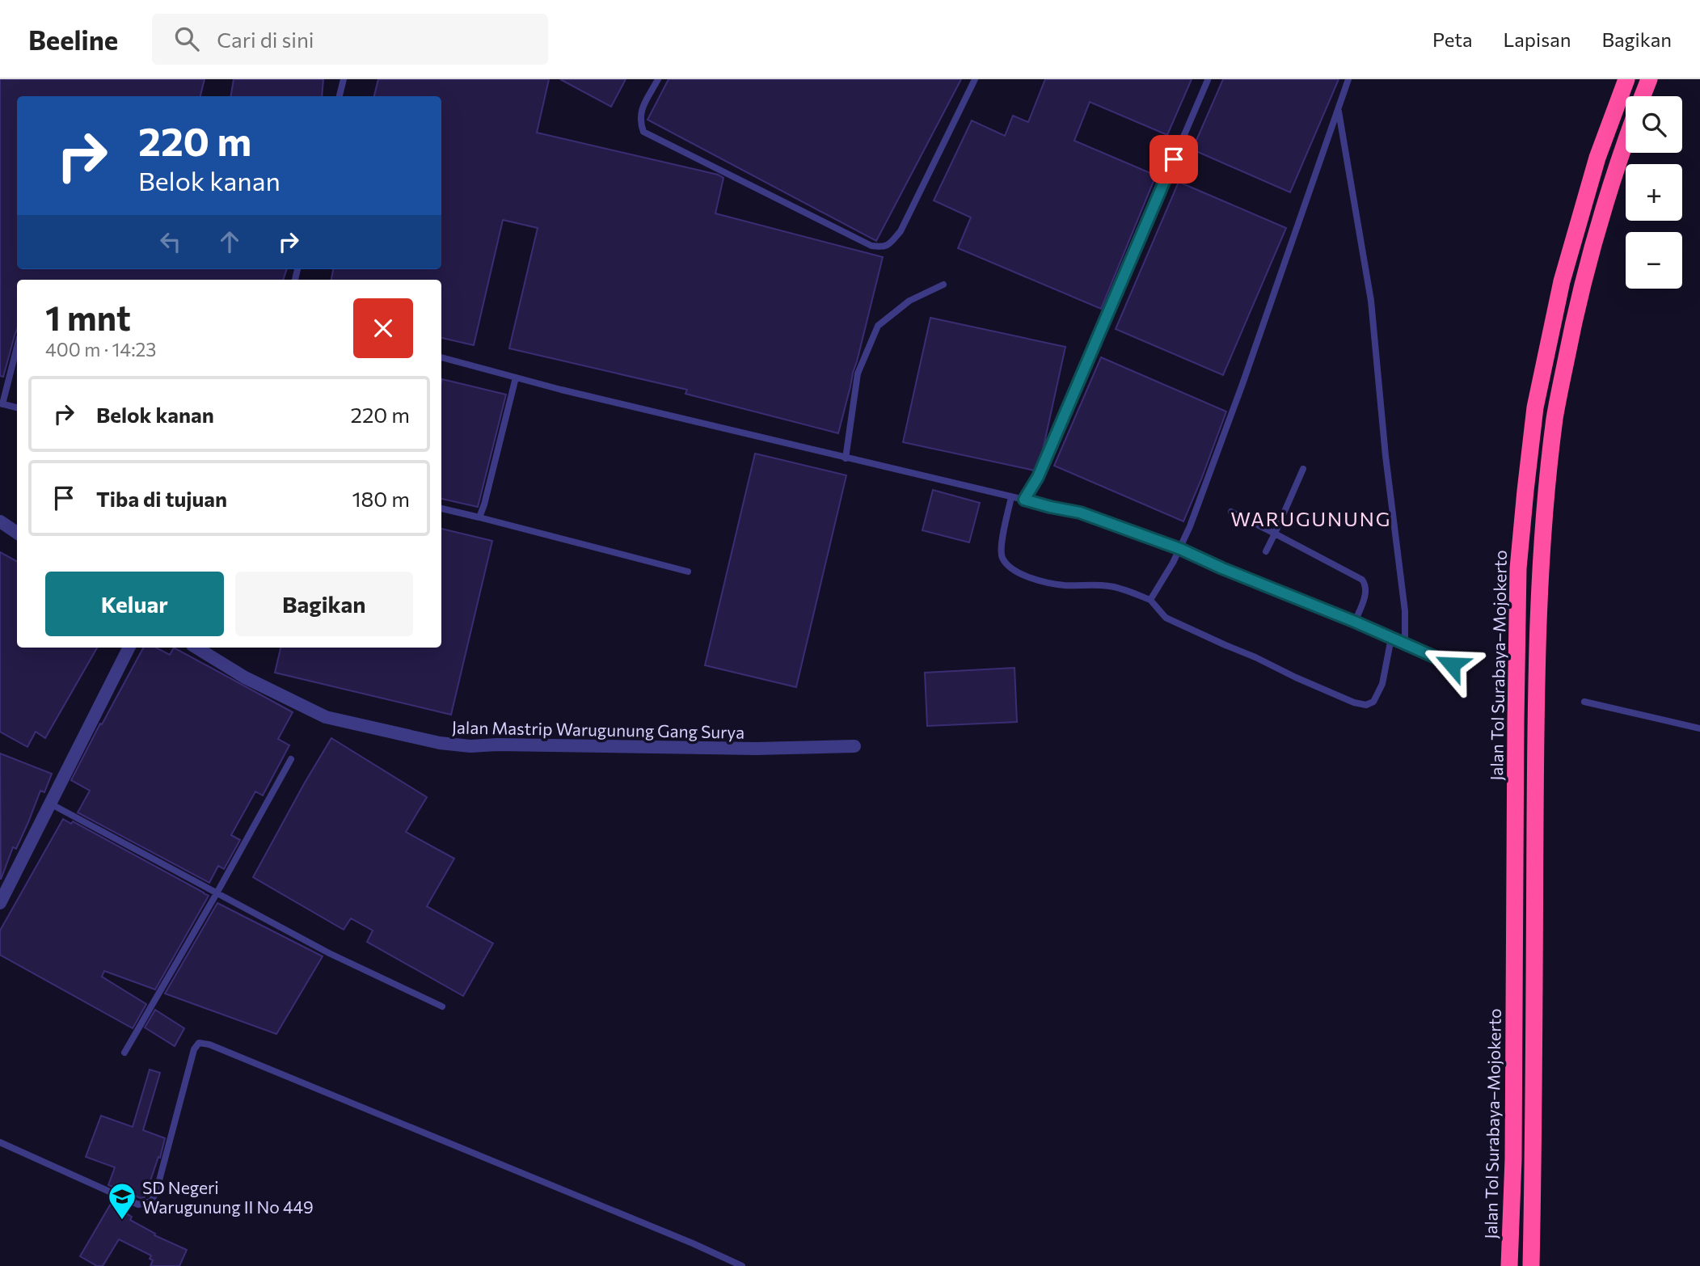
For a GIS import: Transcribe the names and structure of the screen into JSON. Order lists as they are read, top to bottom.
{
  "streets": {
    "highway": ["Jalan Tol Surabaya–Mojokerto"],
    "street": ["Jalan Mastrip Warugunung Gang Surya"]
  },
  "districts": ["WARUGUNUNG"],
  "places": {
    "school or university": ["SD Negeri Warugunung II No 449"]
  },
  "page": {
    "header": "Beeline",
    "search": "Cari di sini",
    "nav": ["Peta", "Lapisan", "Bagikan"],
    "map_buttons": ["+", "−"],
    "turn": ["220 m", "Belok kanan"],
    "heading": ["1 mnt", "400 m · 14:23"],
    "list": [
      {
        "name": "Belok kanan",
        "value": "220 m"
      },
      {
        "name": "Tiba di tujuan",
        "value": "180 m"
      }
    ],
    "buttons": ["Keluar", "Bagikan"]
  }
}
